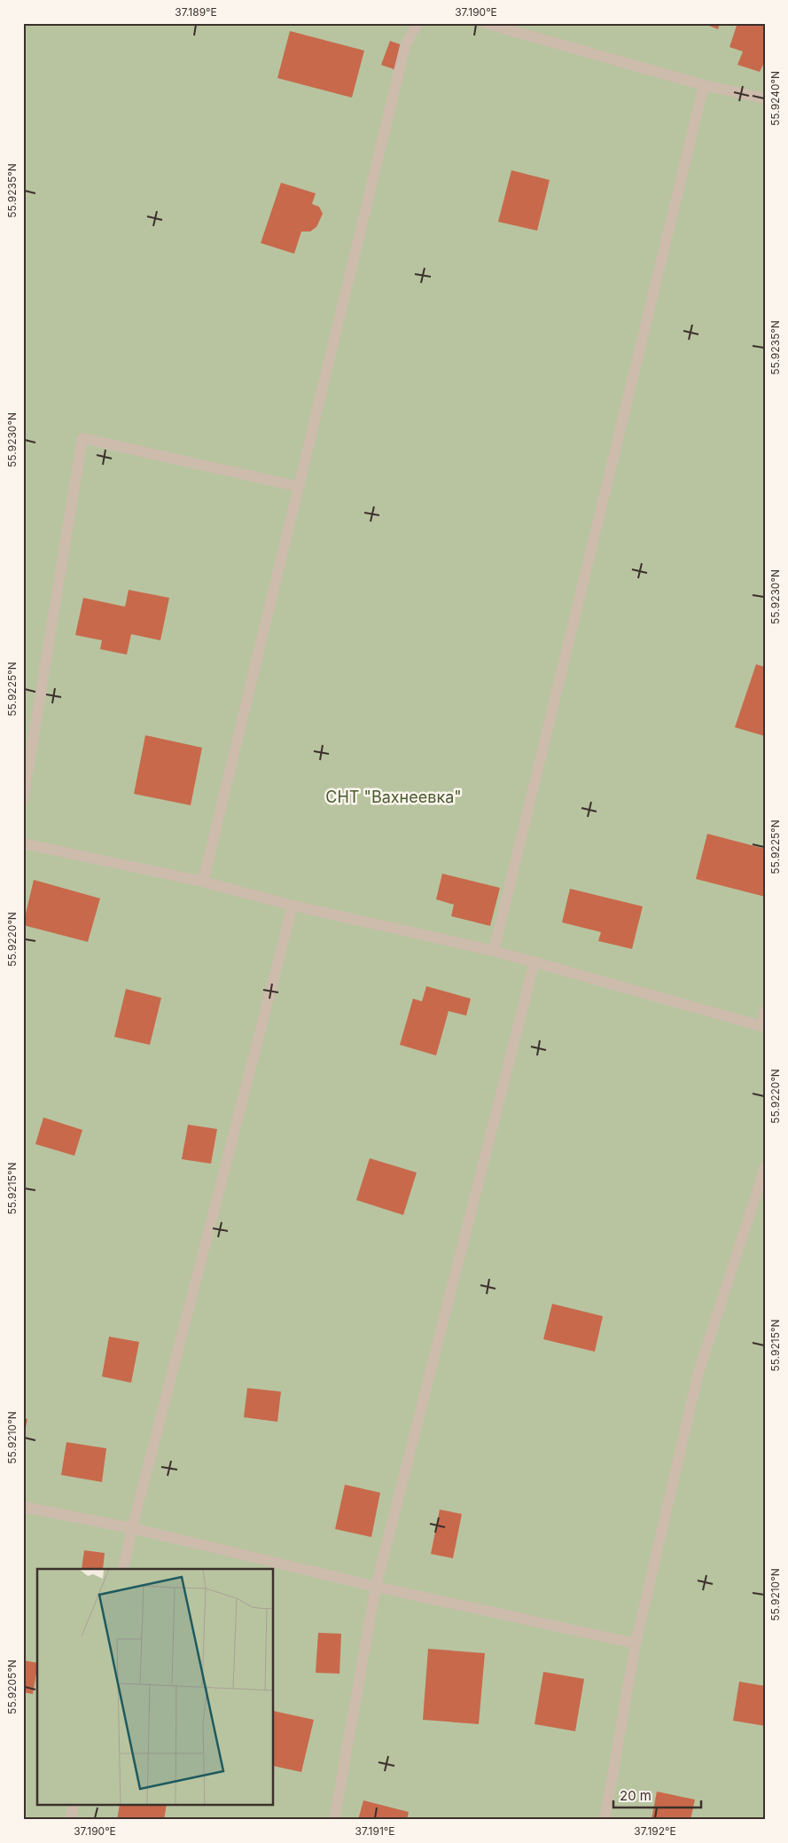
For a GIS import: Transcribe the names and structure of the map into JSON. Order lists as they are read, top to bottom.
{
  "parks": ["СНТ \"Вахнеевка\""],
  "scale_bar": "20 m",
  "coordinates": [
    "37.189°E",
    "37.190°E",
    "55.9240°N",
    "55.9235°N",
    "55.9230°N",
    "55.9225°N",
    "55.9220°N",
    "55.9215°N",
    "55.9210°N",
    "55.9205°N",
    "37.191°E",
    "37.192°E"
  ]
}
